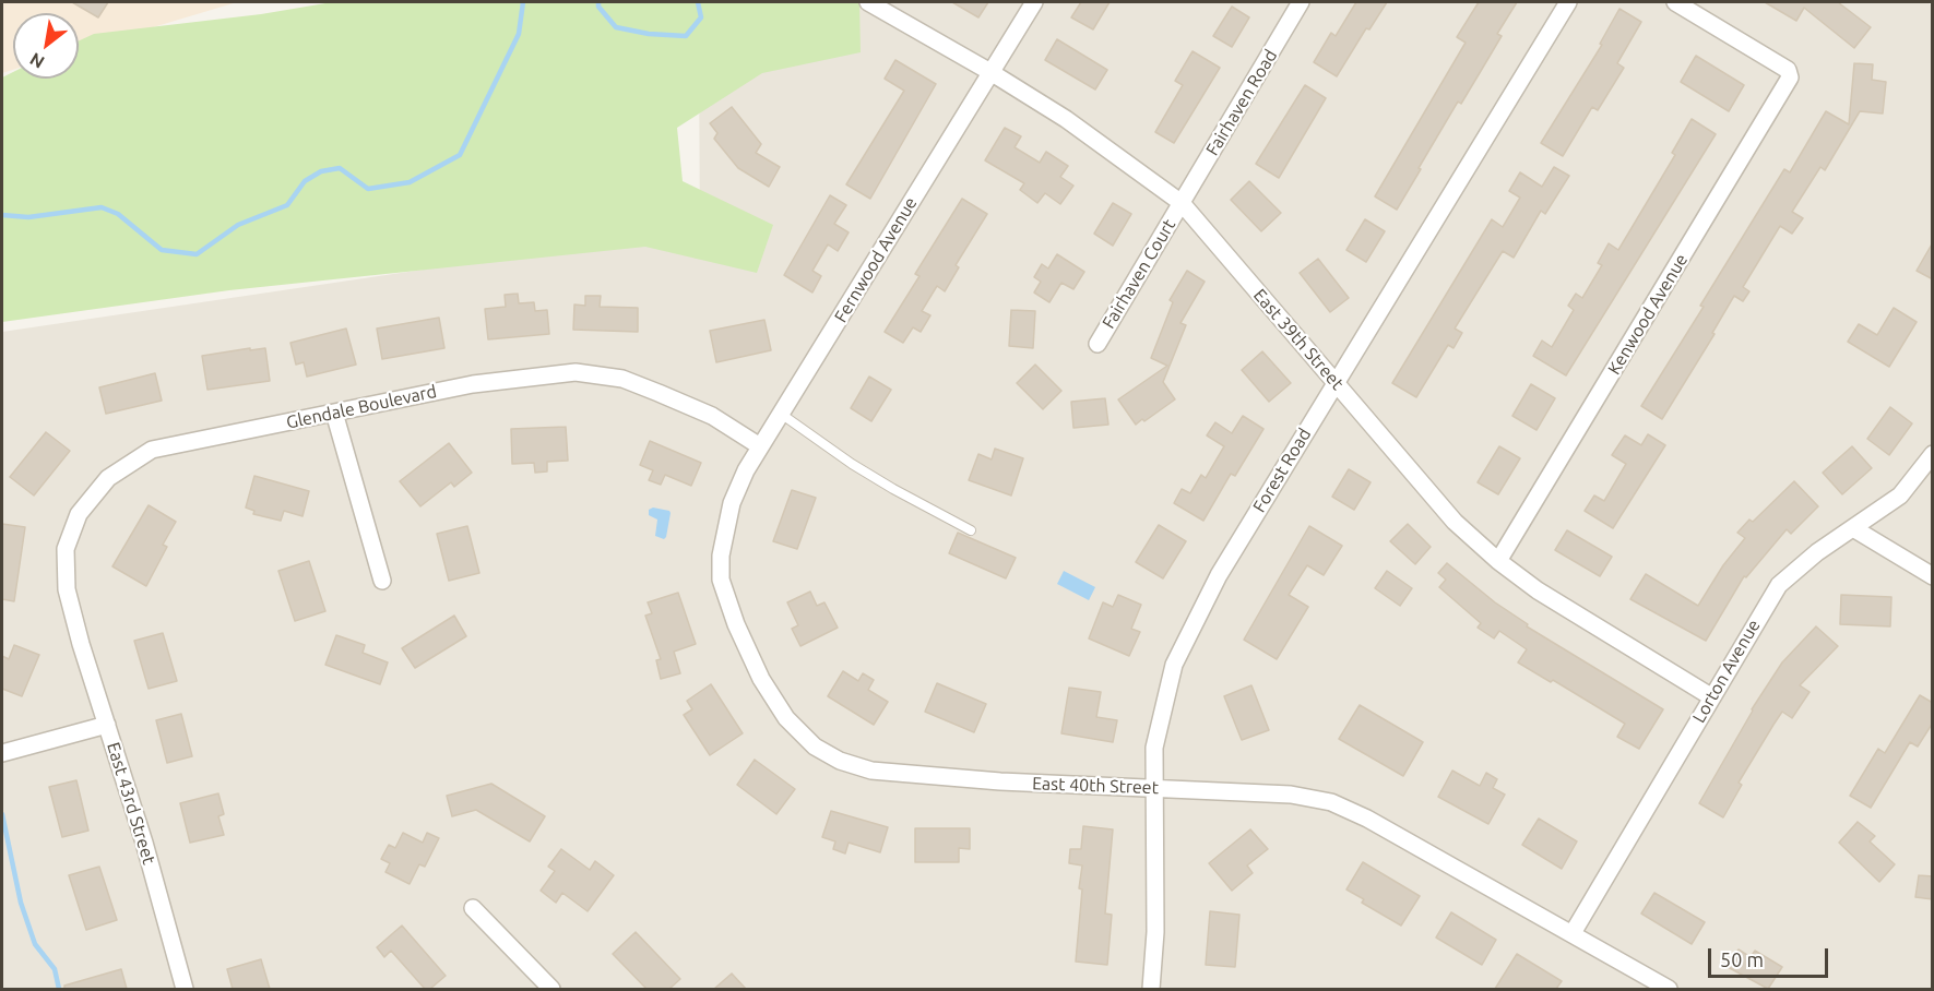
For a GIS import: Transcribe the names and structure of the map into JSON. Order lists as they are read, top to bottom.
{
  "streets": {
    "street": [
      "Fairhaven Road",
      "Fernwood Avenue",
      "Fairhaven Court",
      "Kenwood Avenue",
      "East 39th Street",
      "Glendale Boulevard",
      "Forest Road",
      "Lorton Avenue",
      "East 40th Street",
      "East 43rd Street"
    ]
  },
  "crossings": [
    ["Fairhaven Road", "Fairhaven Court"],
    ["Fairhaven Road", "East 39th Street"],
    ["Fernwood Avenue", "East 39th Street"],
    ["Fernwood Avenue", "Glendale Boulevard"],
    ["Fernwood Avenue", "East 40th Street"],
    ["Fairhaven Court", "East 39th Street"],
    ["Kenwood Avenue", "East 39th Street"],
    ["East 39th Street", "Forest Road"],
    ["East 39th Street", "Lorton Avenue"],
    ["Glendale Boulevard", "East 40th Street"],
    ["Glendale Boulevard", "East 43rd Street"],
    ["Forest Road", "East 40th Street"],
    ["Lorton Avenue", "East 40th Street"]
  ],
  "scale_bar": "50 m",
  "north": "bottom left"
}
